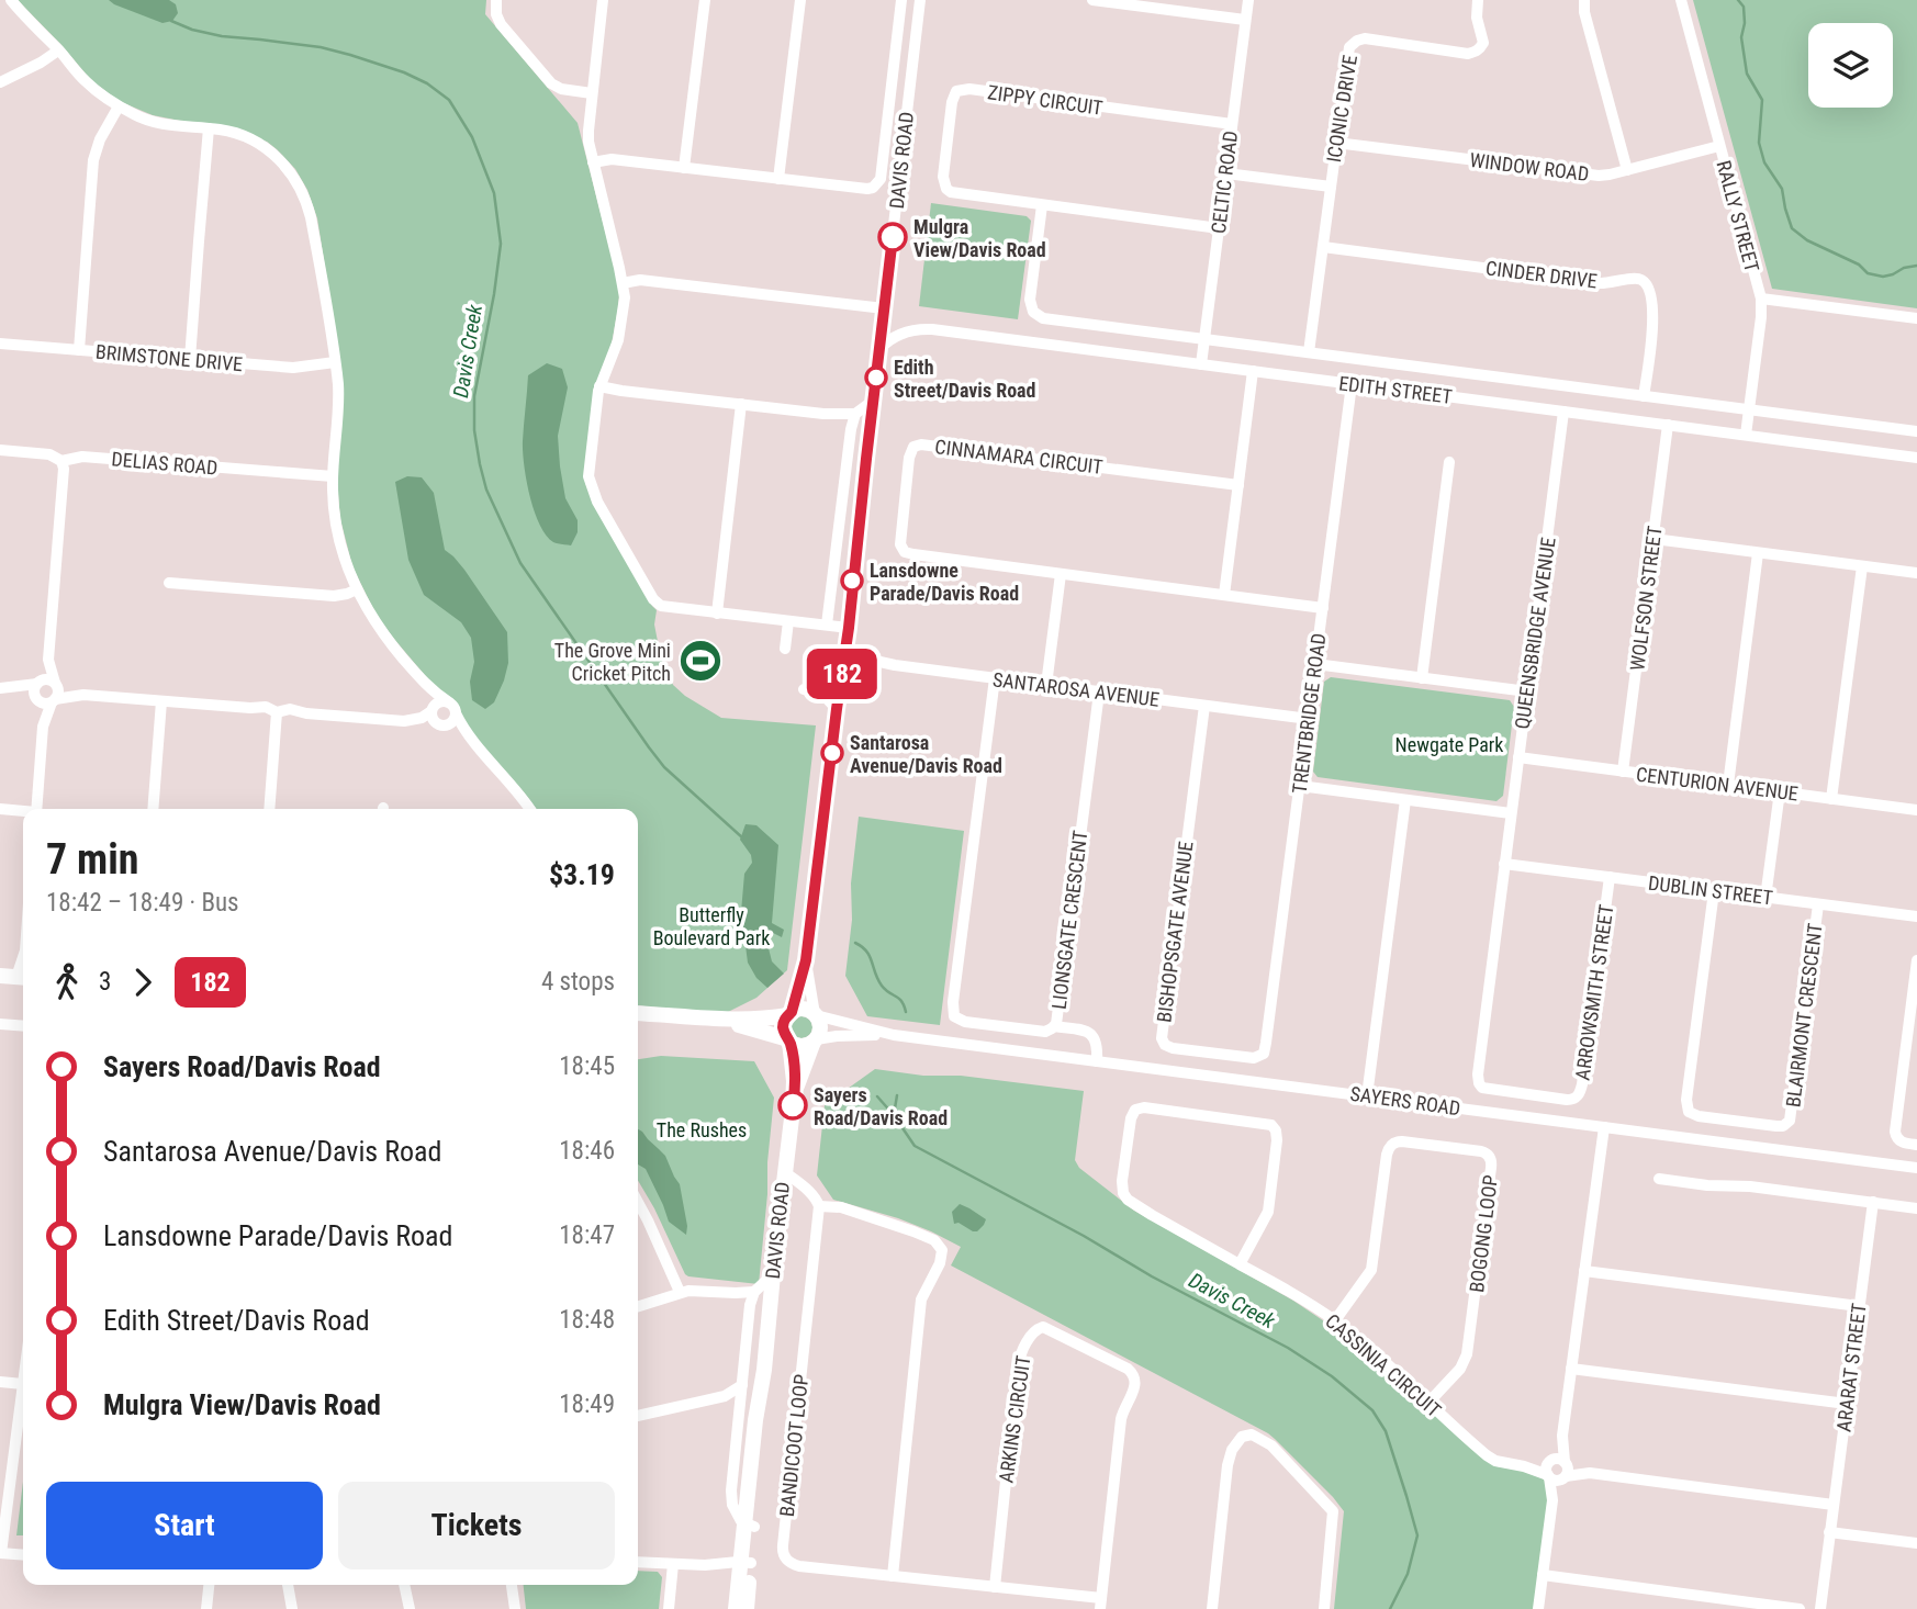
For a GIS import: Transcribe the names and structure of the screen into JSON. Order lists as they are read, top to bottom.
{
  "streets": {
    "main road": ["DAVIS ROAD"],
    "street": [
      "ZIPPY CIRCUIT",
      "ICONIC DRIVE",
      "WINDOW ROAD",
      "CELTIC ROAD",
      "RALLY STREET",
      "CINDER DRIVE",
      "BRIMSTONE DRIVE",
      "EDITH STREET",
      "CINNAMARA CIRCUIT",
      "DELIAS ROAD",
      "WOLFSON STREET",
      "QUEENSBRIDGE AVENUE",
      "SANTAROSA AVENUE",
      "TRENTBRIDGE ROAD",
      "CENTURION AVENUE",
      "DUBLIN STREET",
      "LIONSGATE CRESCENT",
      "BISHOPSGATE AVENUE",
      "ARROWSMITH STREET",
      "BLAIRMONT CRESCENT",
      "SAYERS ROAD",
      "BOGONG LOOP",
      "CASSINIA CIRCUIT",
      "ARARAT STREET",
      "ARKINS CIRCUIT",
      "BANDICOOT LOOP"
    ]
  },
  "crossings": [
    ["ZIPPY CIRCUIT", "CELTIC ROAD"],
    ["ZIPPY CIRCUIT", "EDITH STREET"],
    ["ICONIC DRIVE", "WINDOW ROAD"],
    ["ICONIC DRIVE", "CINDER DRIVE"],
    ["ICONIC DRIVE", "EDITH STREET"],
    ["DAVIS ROAD", "EDITH STREET"],
    ["DAVIS ROAD", "SANTAROSA AVENUE"],
    ["DAVIS ROAD", "SAYERS ROAD"],
    ["WINDOW ROAD", "RALLY STREET"],
    ["CELTIC ROAD", "EDITH STREET"],
    ["RALLY STREET", "EDITH STREET"],
    ["CINDER DRIVE", "EDITH STREET"],
    ["EDITH STREET", "WOLFSON STREET"],
    ["EDITH STREET", "QUEENSBRIDGE AVENUE"],
    ["EDITH STREET", "TRENTBRIDGE ROAD"],
    ["CINNAMARA CIRCUIT", "TRENTBRIDGE ROAD"],
    ["WOLFSON STREET", "CENTURION AVENUE"],
    ["QUEENSBRIDGE AVENUE", "CENTURION AVENUE"],
    ["QUEENSBRIDGE AVENUE", "DUBLIN STREET"],
    ["QUEENSBRIDGE AVENUE", "ARROWSMITH STREET"],
    ["SANTAROSA AVENUE", "TRENTBRIDGE ROAD"],
    ["SANTAROSA AVENUE", "LIONSGATE CRESCENT"],
    ["SANTAROSA AVENUE", "BISHOPSGATE AVENUE"],
    ["TRENTBRIDGE ROAD", "BISHOPSGATE AVENUE"],
    ["DUBLIN STREET", "ARROWSMITH STREET"],
    ["DUBLIN STREET", "BLAIRMONT CRESCENT"],
    ["BOGONG LOOP", "CASSINIA CIRCUIT"],
    ["CASSINIA CIRCUIT", "ARARAT STREET"],
    ["ARKINS CIRCUIT", "BANDICOOT LOOP"]
  ],
  "water": ["Davis Creek"],
  "parks": ["Newgate Park", "Butterfly Boulevard Park", "The Rushes"],
  "places": {
    "other": [
      "Mulgra View/Davis Road",
      "Edith Street/Davis Road",
      "Lansdowne Parade/Davis Road",
      "Santarosa Avenue/Davis Road",
      "Sayers Road/Davis Road"
    ],
    "sports": ["The Grove Mini Cricket Pitch"]
  },
  "lines": ["bus line 182"],
  "page": {
    "on_map": "182",
    "heading": ["7 min", "18:42 – 18:49 · Bus", "$3.19"],
    "legs": ["3", "182", "4 stops"],
    "list": [
      {
        "name": "Sayers Road/Davis Road",
        "value": "18:45"
      },
      {
        "name": "Santarosa Avenue/Davis Road",
        "value": "18:46"
      },
      {
        "name": "Lansdowne Parade/Davis Road",
        "value": "18:47"
      },
      {
        "name": "Edith Street/Davis Road",
        "value": "18:48"
      },
      {
        "name": "Mulgra View/Davis Road",
        "value": "18:49"
      }
    ],
    "buttons": ["Start", "Tickets"]
  }
}
